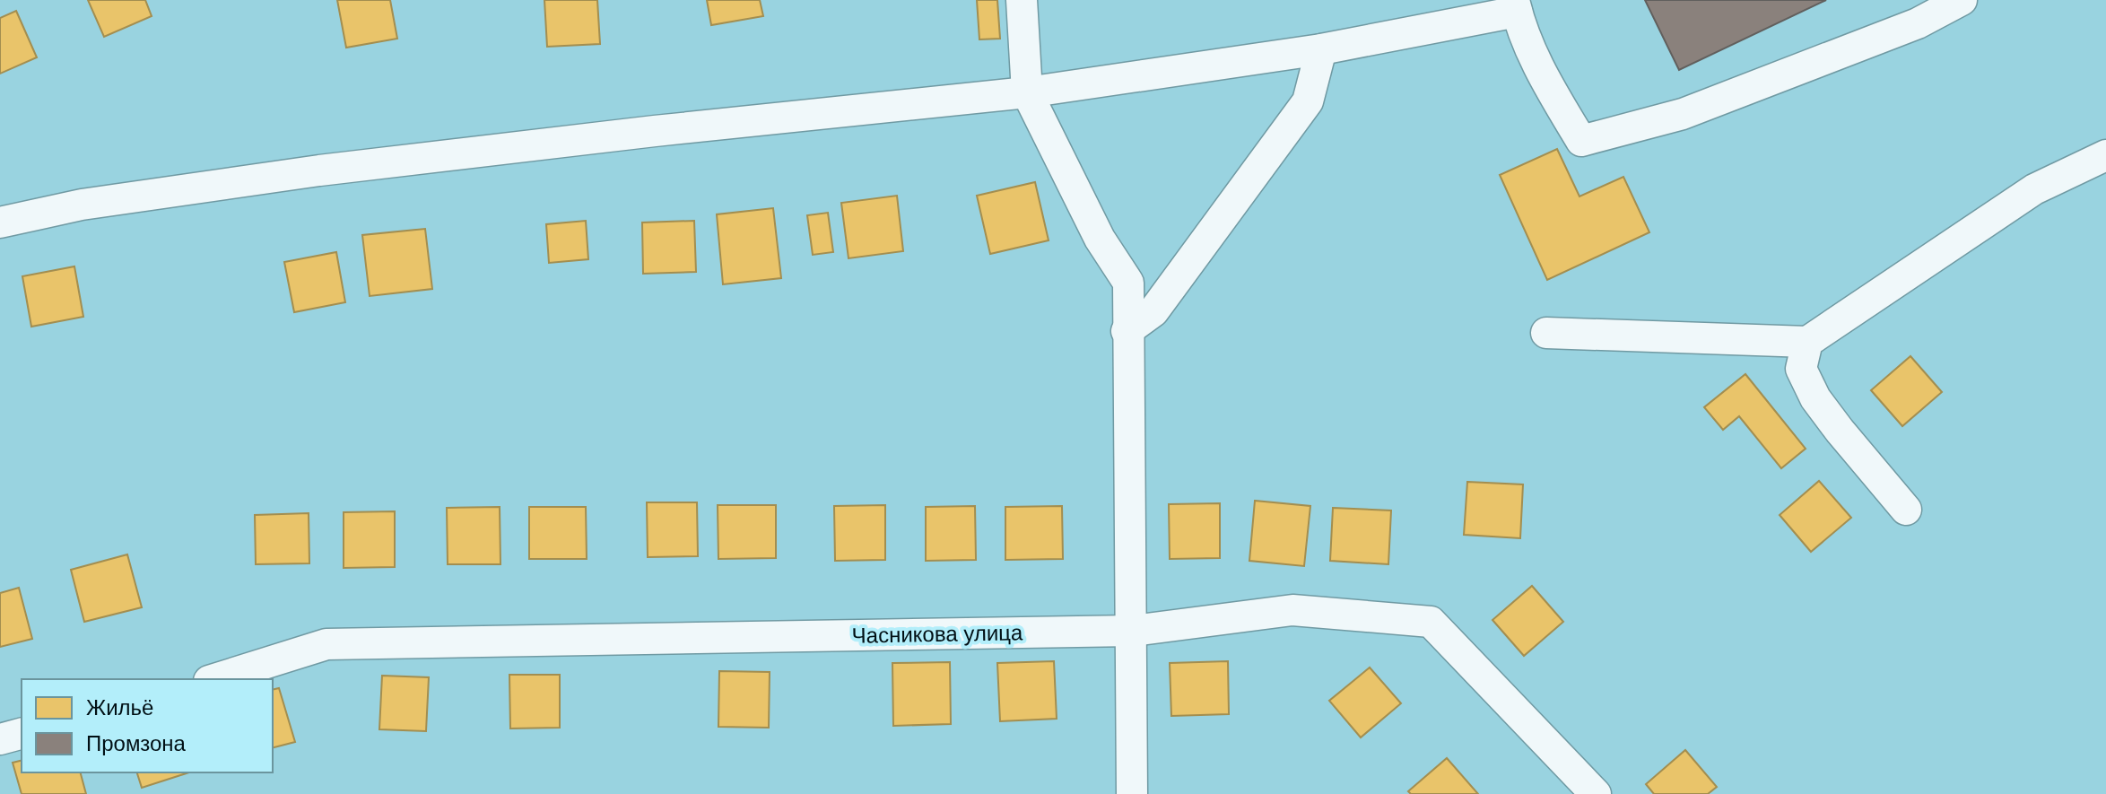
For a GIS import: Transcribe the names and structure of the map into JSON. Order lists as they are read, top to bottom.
{
  "streets": {
    "street": ["Часникова улица"]
  },
  "legend": ["Жильё", "Промзона"]
}
